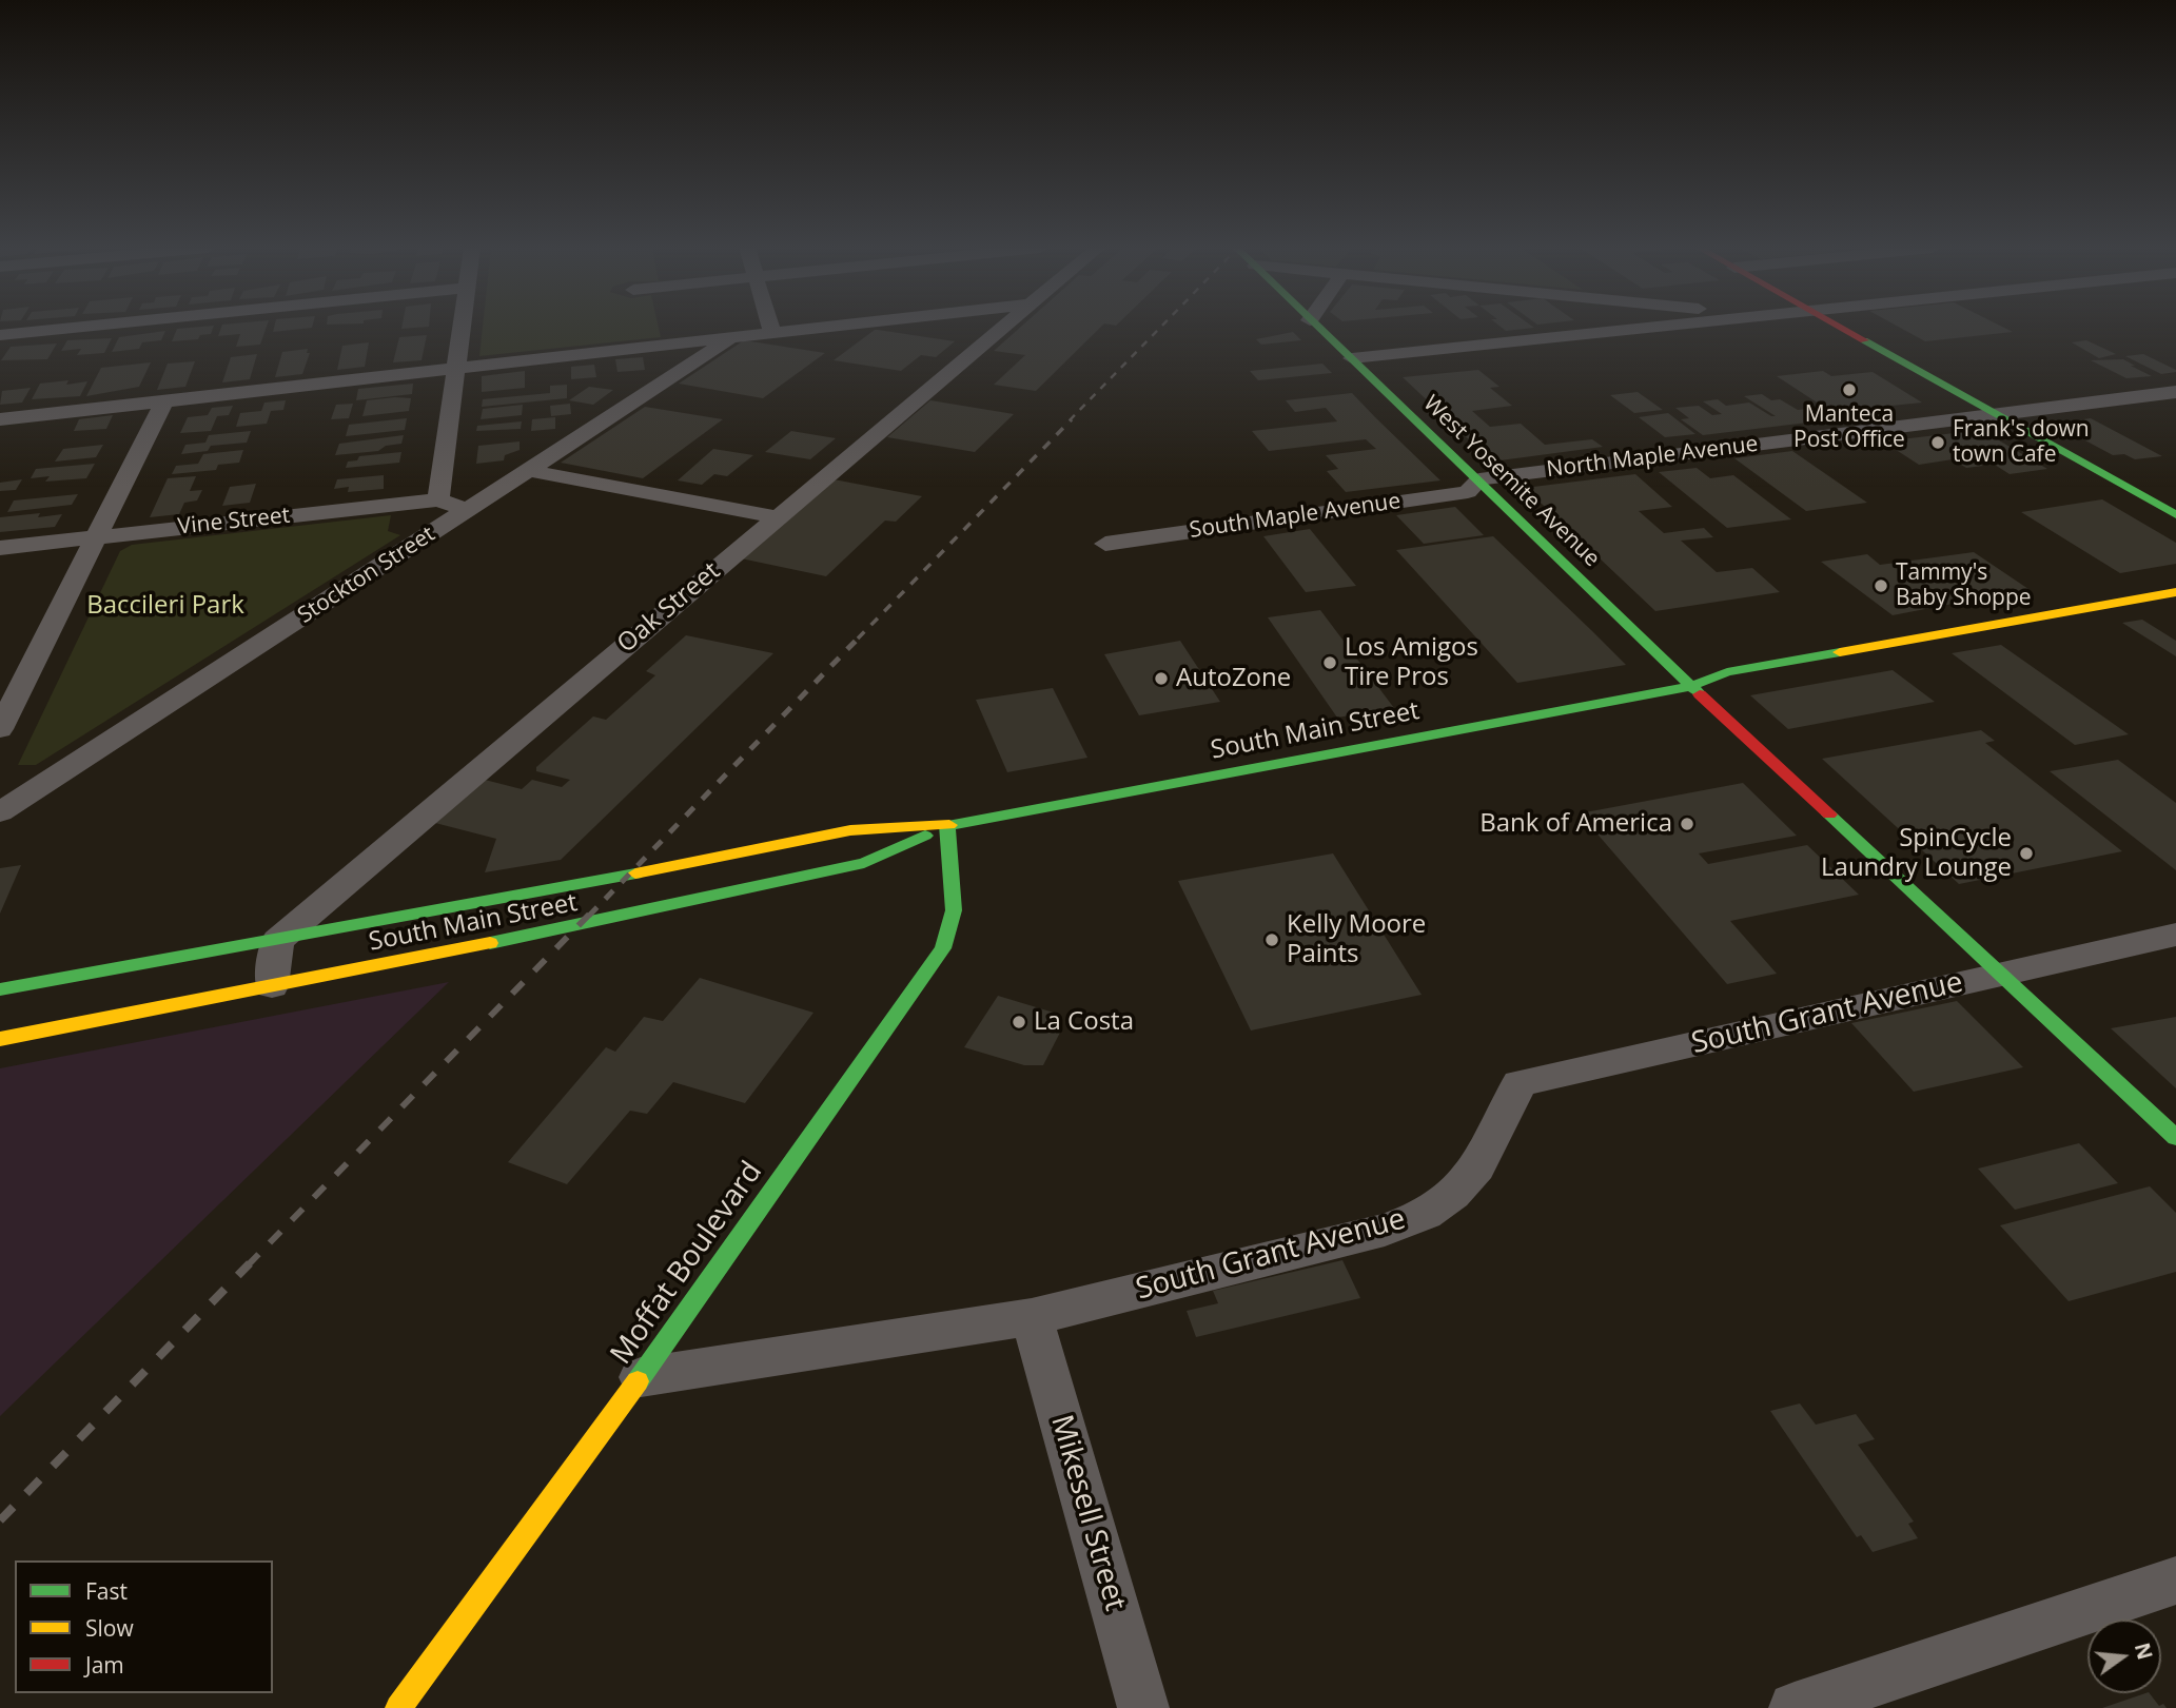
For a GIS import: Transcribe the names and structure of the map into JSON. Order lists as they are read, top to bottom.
{
  "streets": {
    "main road": ["West Yosemite Avenue", "South Main Street", "Moffat Boulevard"],
    "street": [
      "North Maple Avenue",
      "South Maple Avenue",
      "Vine Street",
      "Stockton Street",
      "Oak Street",
      "South Grant Avenue",
      "Mikesell Street"
    ]
  },
  "crossings": [
    ["North Maple Avenue", "West Yosemite Avenue"],
    ["North Maple Avenue", "South Maple Avenue"],
    ["West Yosemite Avenue", "South Maple Avenue"],
    ["West Yosemite Avenue", "South Main Street"],
    ["West Yosemite Avenue", "South Grant Avenue"],
    ["Vine Street", "Stockton Street"],
    ["Oak Street", "South Main Street"],
    ["South Main Street", "Moffat Boulevard"],
    ["South Grant Avenue", "Moffat Boulevard"],
    ["South Grant Avenue", "Mikesell Street"]
  ],
  "parks": ["Baccileri Park"],
  "places": [
    "Manteca Post Office",
    "Frank's down town Cafe",
    "Tammy's Baby Shoppe",
    "Los Amigos Tire Pros",
    "AutoZone",
    "Bank of America",
    "SpinCycle Laundry Lounge",
    "Kelly Moore Paints",
    "La Costa"
  ],
  "legend": ["Fast", "Slow", "Jam"],
  "north": "right"
}
